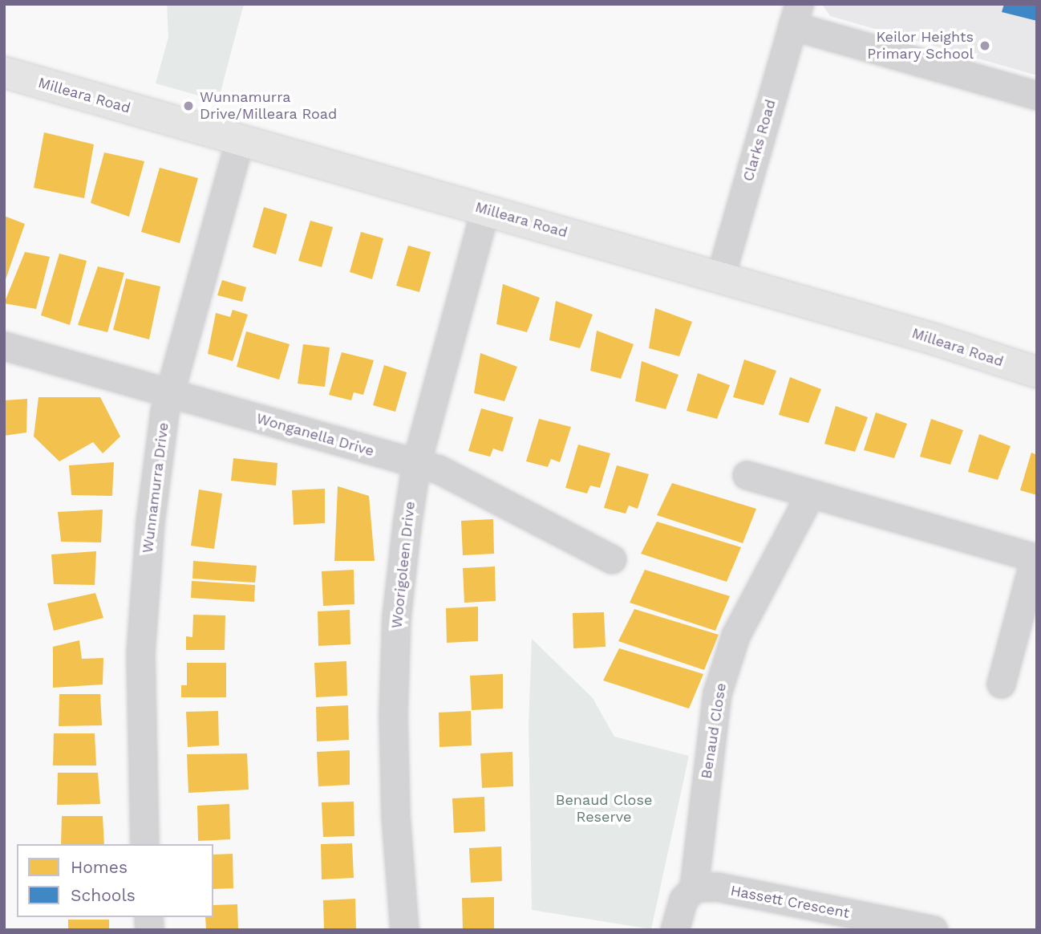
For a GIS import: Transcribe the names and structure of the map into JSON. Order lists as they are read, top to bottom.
{
  "streets": {
    "main road": ["Milleara Road"],
    "street": [
      "Clarks Road",
      "Wonganella Drive",
      "Wunnamurra Drive",
      "Woorigoleen Drive",
      "Benaud Close",
      "Hassett Crescent"
    ]
  },
  "crossings": [
    ["Milleara Road", "Clarks Road"],
    ["Milleara Road", "Wunnamurra Drive"],
    ["Milleara Road", "Woorigoleen Drive"],
    ["Wonganella Drive", "Wunnamurra Drive"],
    ["Wonganella Drive", "Woorigoleen Drive"],
    ["Benaud Close", "Hassett Crescent"]
  ],
  "parks": ["Benaud Close Reserve"],
  "places": ["Keilor Heights Primary School", "Wunnamurra Drive/Milleara Road"],
  "legend": ["Homes", "Schools"]
}
